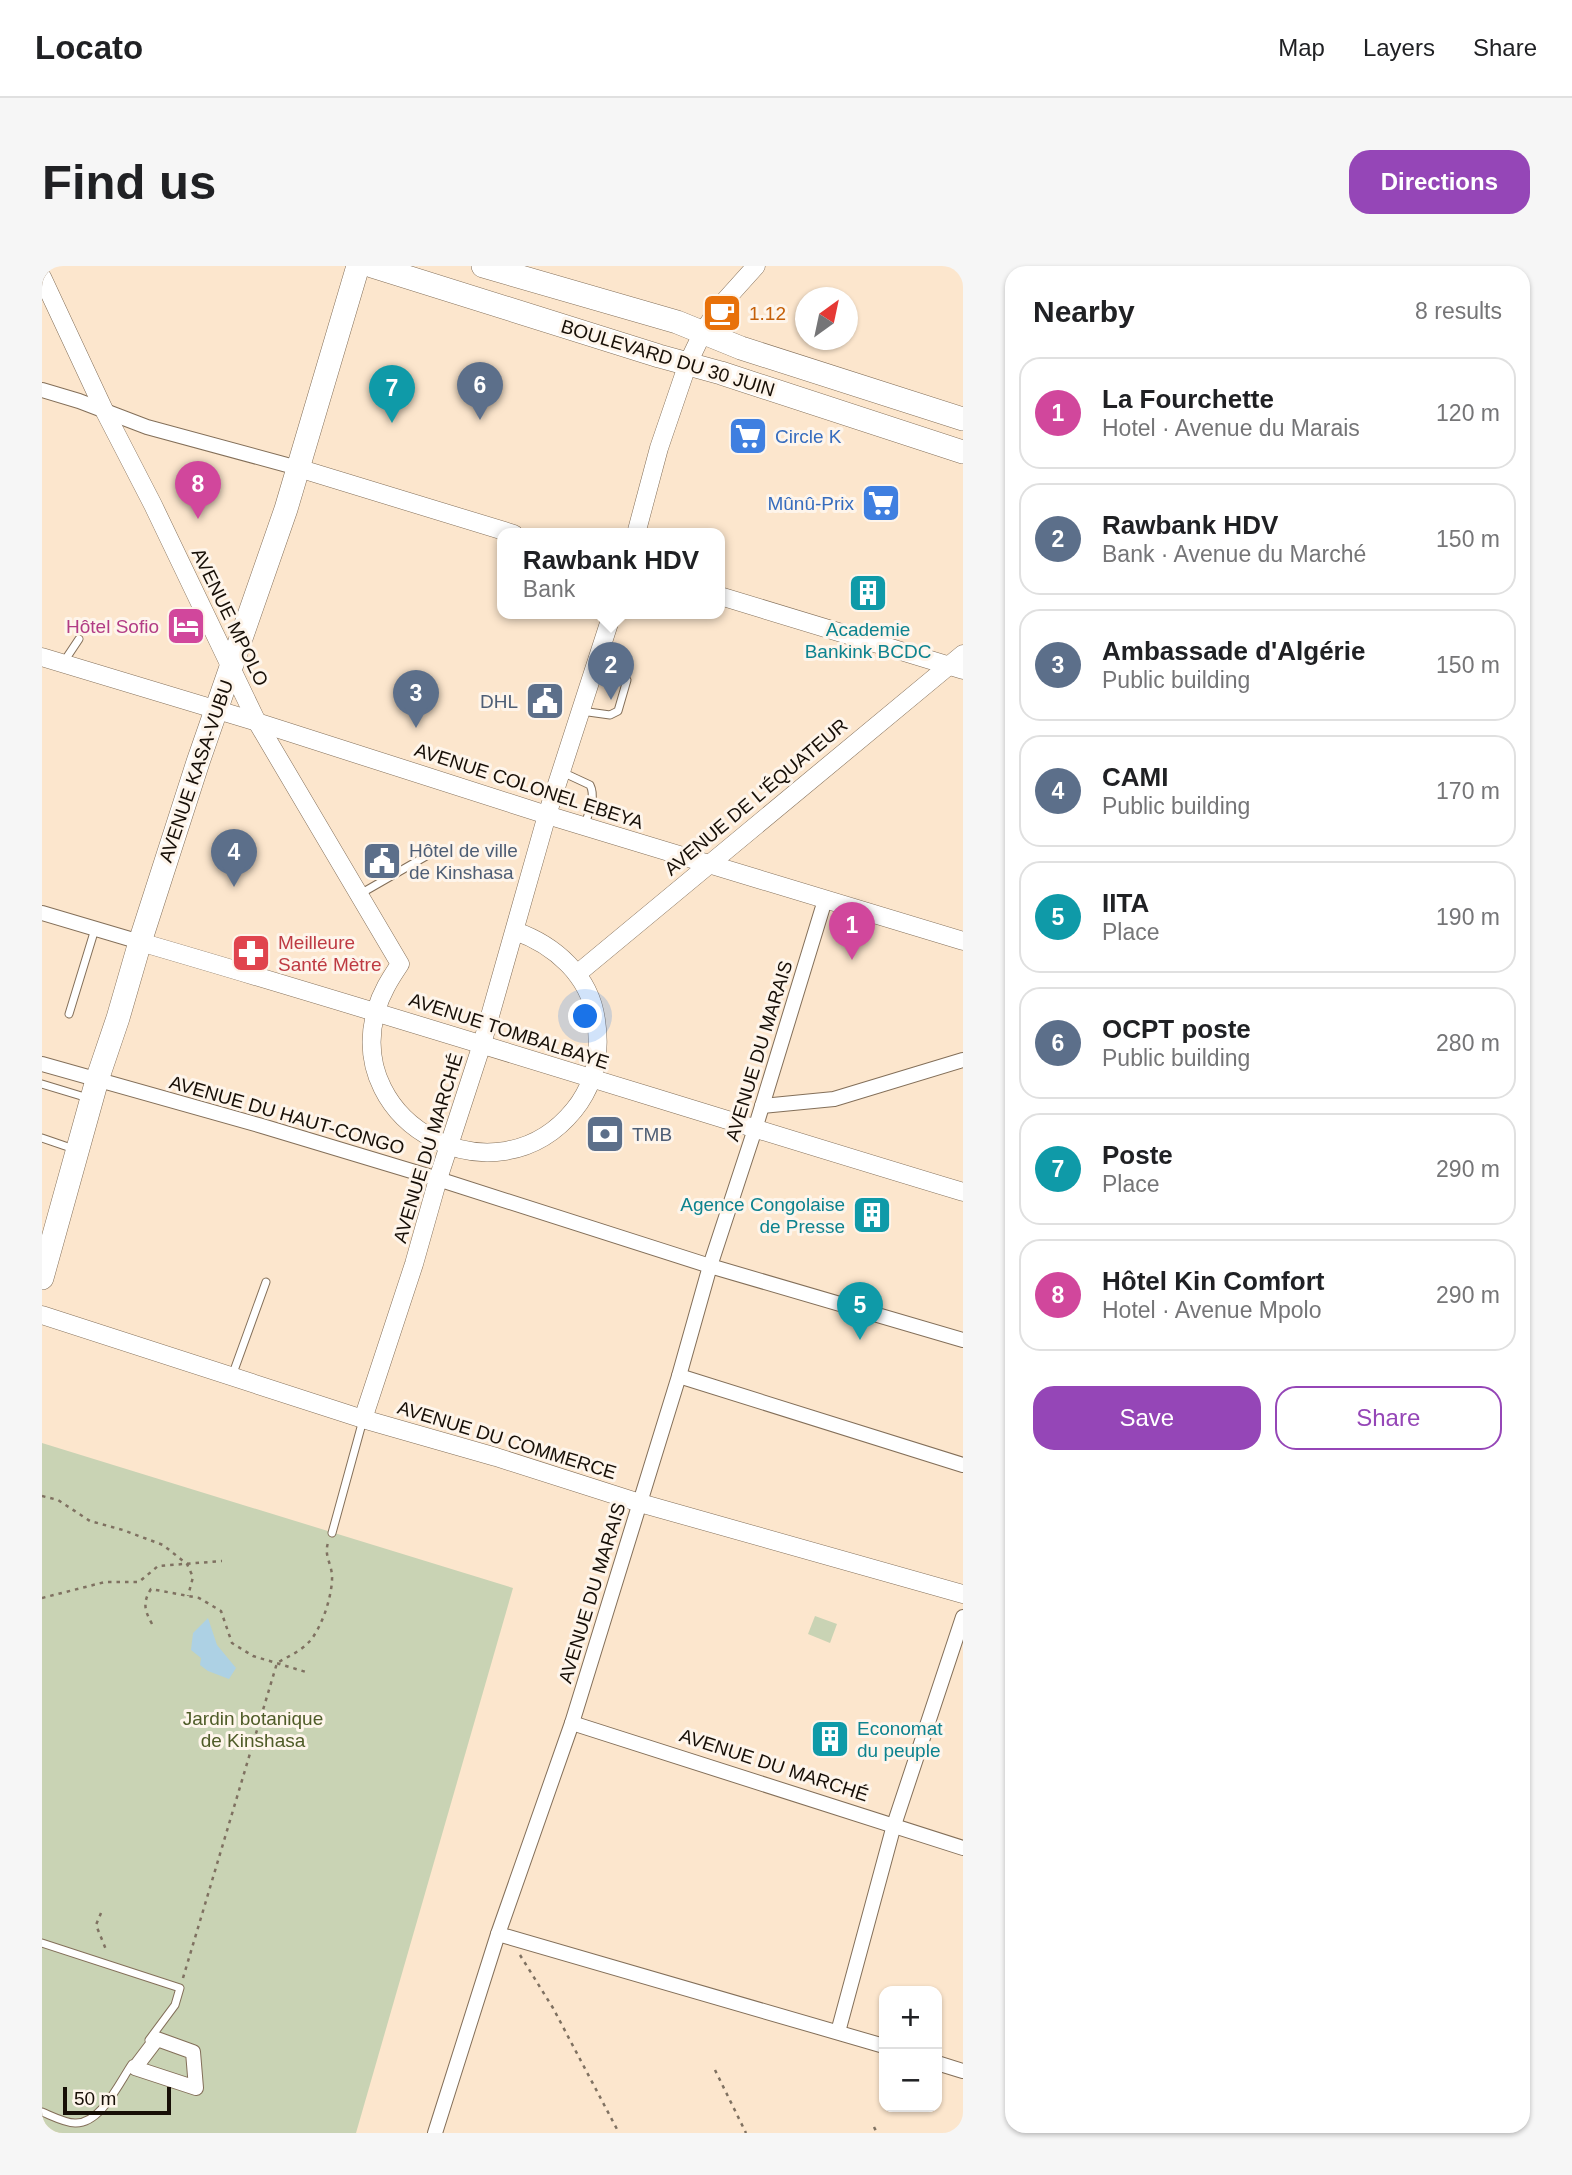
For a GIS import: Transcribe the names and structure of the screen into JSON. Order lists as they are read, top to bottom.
{
  "streets": {
    "main road": ["BOULEVARD DU 30 JUIN", "AVENUE KASA-VUBU"],
    "street": [
      "AVENUE MPOLO",
      "AVENUE COLONEL EBEYA",
      "AVENUE DE L'ÉQUATEUR",
      "AVENUE TOMBALBAYE",
      "AVENUE DU MARAIS",
      "AVENUE DU HAUT-CONGO",
      "AVENUE DU MARCHÉ",
      "AVENUE DU COMMERCE"
    ]
  },
  "crossings": [
    ["AVENUE MPOLO", "AVENUE KASA-VUBU"],
    ["AVENUE MPOLO", "AVENUE COLONEL EBEYA"],
    ["AVENUE MPOLO", "AVENUE TOMBALBAYE"],
    ["AVENUE KASA-VUBU", "AVENUE COLONEL EBEYA"],
    ["AVENUE KASA-VUBU", "AVENUE TOMBALBAYE"],
    ["AVENUE KASA-VUBU", "AVENUE DU HAUT-CONGO"],
    ["AVENUE COLONEL EBEYA", "AVENUE DE L'ÉQUATEUR"],
    ["AVENUE COLONEL EBEYA", "AVENUE DU MARAIS"],
    ["AVENUE COLONEL EBEYA", "AVENUE DU MARCHÉ"],
    ["AVENUE TOMBALBAYE", "AVENUE DU MARAIS"],
    ["AVENUE TOMBALBAYE", "AVENUE DU MARCHÉ"],
    ["AVENUE DU MARAIS", "AVENUE DU HAUT-CONGO"],
    ["AVENUE DU MARAIS", "AVENUE DU MARCHÉ"],
    ["AVENUE DU MARAIS", "AVENUE DU COMMERCE"],
    ["AVENUE DU HAUT-CONGO", "AVENUE DU MARCHÉ"],
    ["AVENUE DU MARCHÉ", "AVENUE DU COMMERCE"]
  ],
  "parks": ["Jardin botanique de Kinshasa"],
  "places": {
    "cafe": ["1.12"],
    "supermarket": ["Circle K", "Mûnû-Prix"],
    "building": ["Academie Bankink BCDC", "Agence Congolaise de Presse", "Economat du peuple"],
    "hotel": ["Hôtel Sofio"],
    "public building": ["DHL", "Hôtel de ville de Kinshasa"],
    "pharmacy": ["Meilleure Santé Mètre"],
    "bank": ["TMB"]
  },
  "scale_bar": "50 m",
  "north": "top right",
  "page": {
    "header": "Locato",
    "nav": ["Map", "Layers", "Share"],
    "buttons": [
      "Directions",
      ["Save", "Share"]
    ],
    "title": "Find us",
    "heading": ["Nearby", "8 results"],
    "list": [
      {
        "mark": "1",
        "name": "La Fourchette",
        "note": "Hotel · Avenue du Marais",
        "value": "120 m"
      },
      {
        "mark": "2",
        "name": "Rawbank HDV",
        "note": "Bank · Avenue du Marché",
        "value": "150 m"
      },
      {
        "mark": "3",
        "name": "Ambassade d'Algérie",
        "note": "Public building",
        "value": "150 m"
      },
      {
        "mark": "4",
        "name": "CAMI",
        "note": "Public building",
        "value": "170 m"
      },
      {
        "mark": "5",
        "name": "IITA",
        "note": "Place",
        "value": "190 m"
      },
      {
        "mark": "6",
        "name": "OCPT poste",
        "note": "Public building",
        "value": "280 m"
      },
      {
        "mark": "7",
        "name": "Poste",
        "note": "Place",
        "value": "290 m"
      },
      {
        "mark": "8",
        "name": "Hôtel Kin Comfort",
        "note": "Hotel · Avenue Mpolo",
        "value": "290 m"
      }
    ],
    "pins": [
      "6",
      "7",
      "8",
      "2",
      "3",
      "4",
      "1",
      "5"
    ],
    "popup": ["Rawbank HDV", "Bank"],
    "map_buttons": ["+", "−"],
    "scale": "50 m"
  }
}
